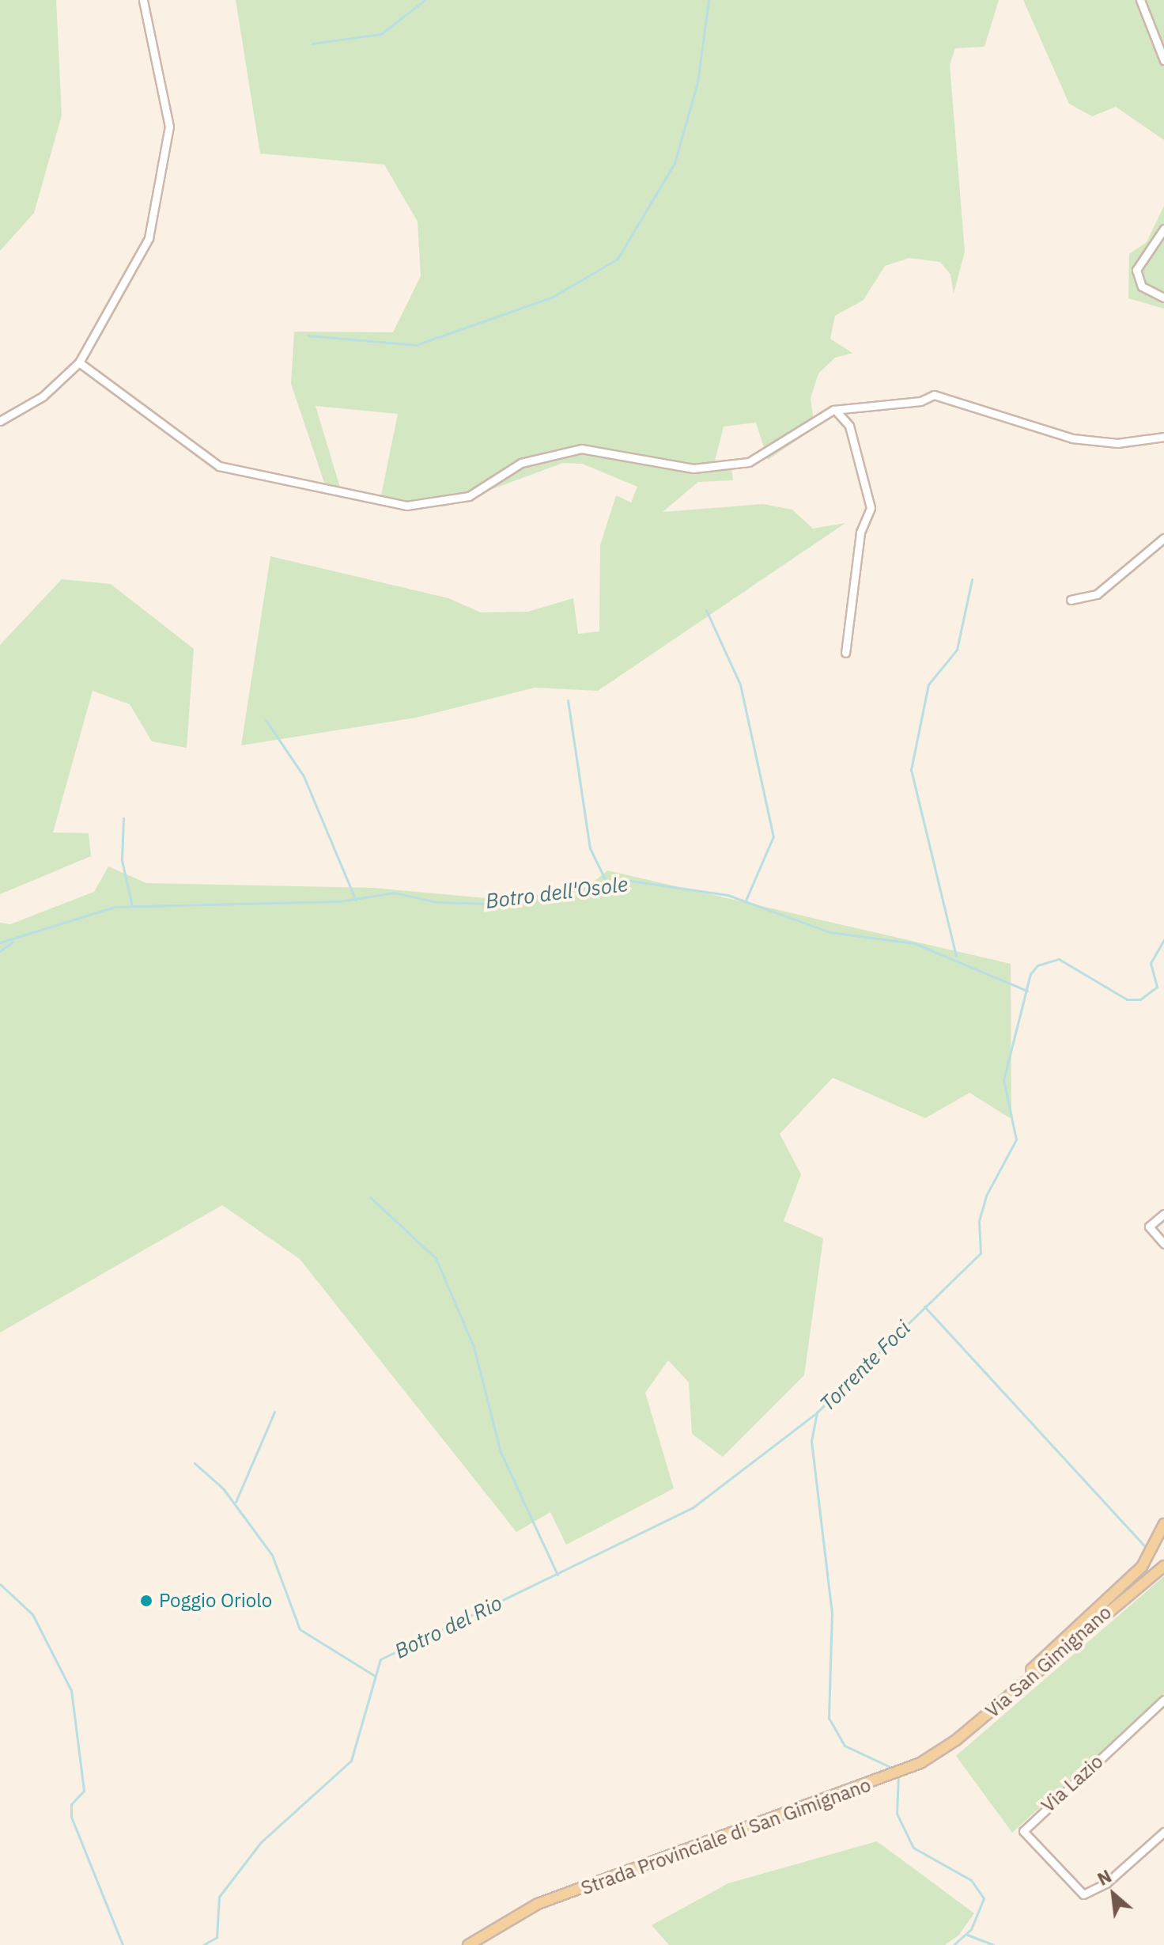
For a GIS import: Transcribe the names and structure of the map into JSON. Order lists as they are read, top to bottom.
{
  "streets": {
    "main road": ["Via San Gimignano", "Strada Provinciale di San Gimignano"],
    "street": ["Via Lazio"]
  },
  "crossings": [
    ["Via San Gimignano", "Strada Provinciale di San Gimignano"]
  ],
  "water": ["Botro dell'Osole", "Torrente Foci", "Botro del Rio"],
  "places": ["Poggio Oriolo"],
  "north": "top left"
}
